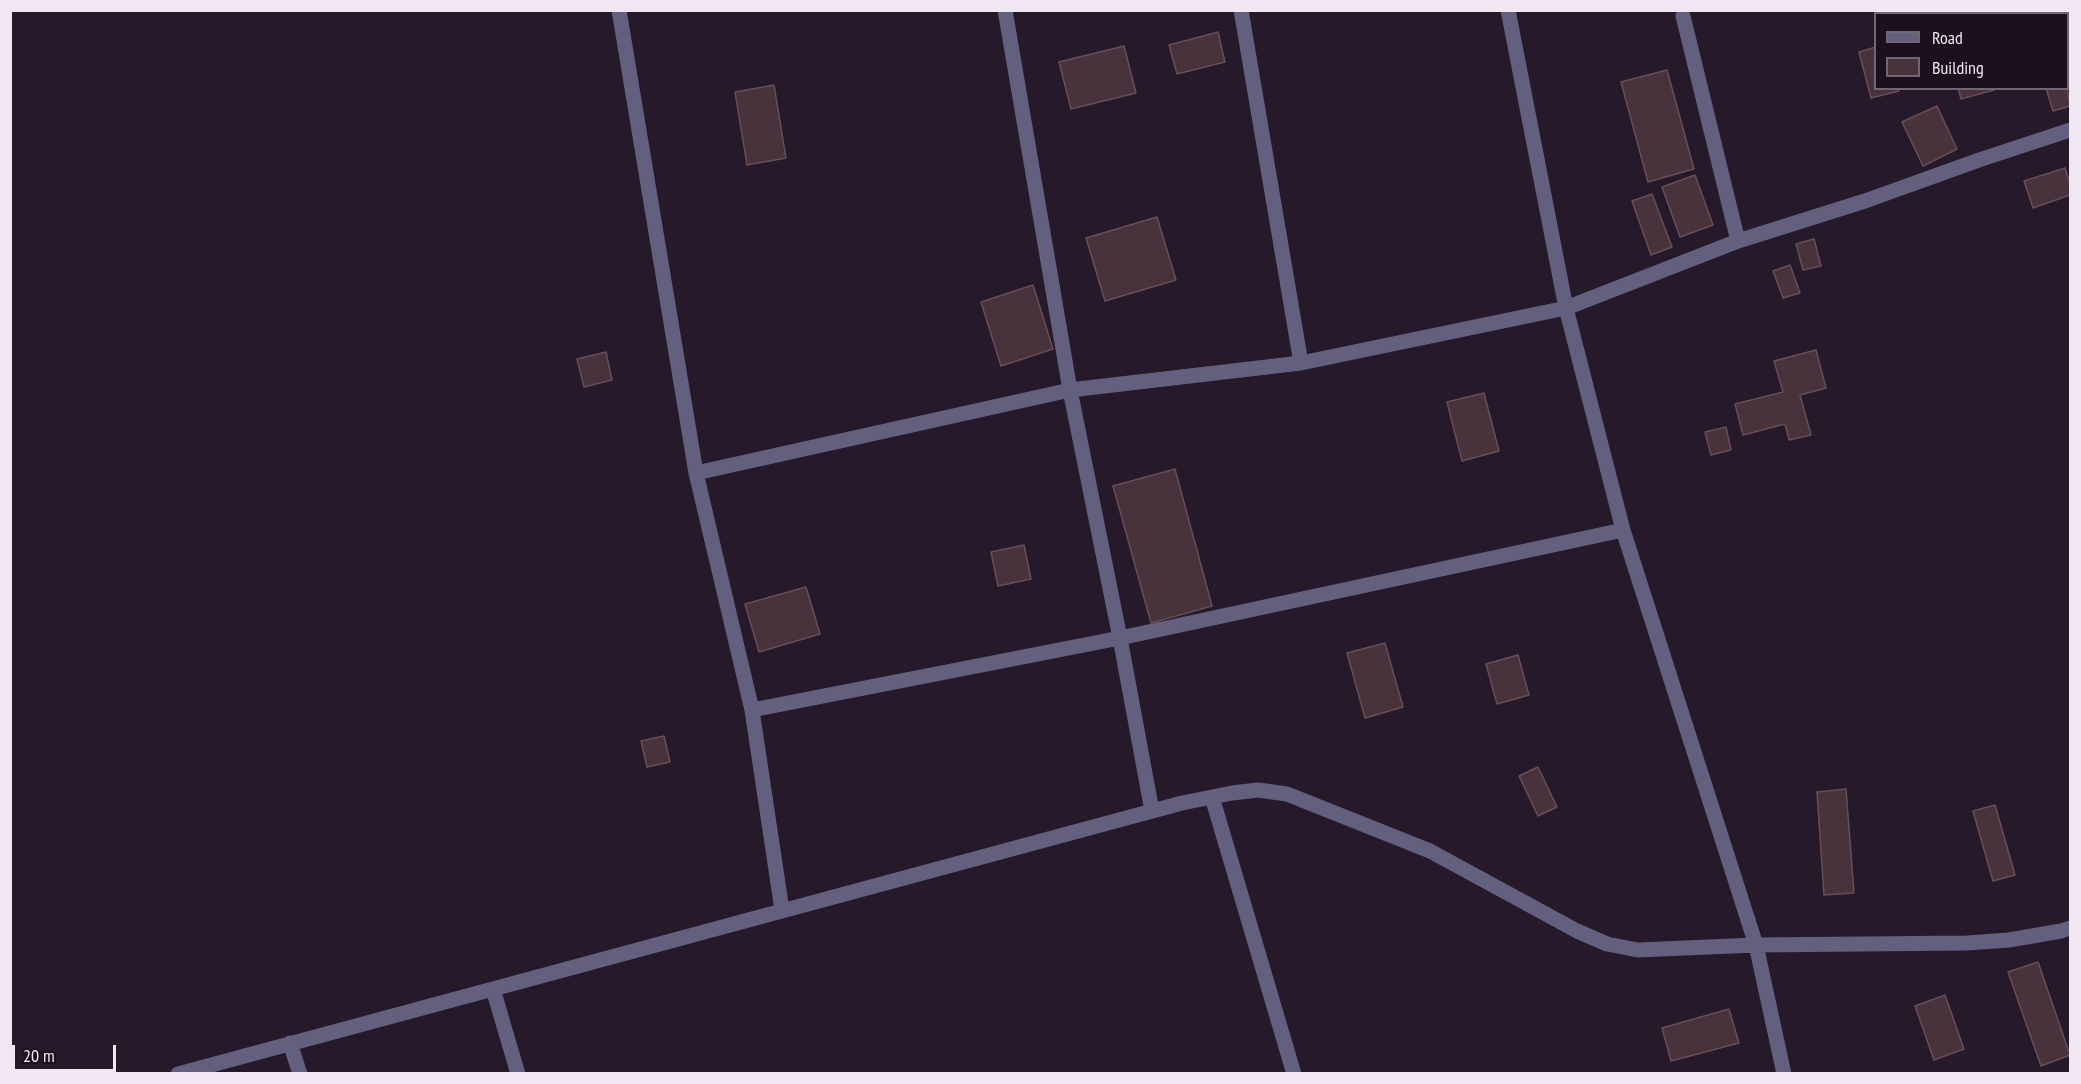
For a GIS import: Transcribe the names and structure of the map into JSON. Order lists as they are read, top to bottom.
{
  "legend": ["Road", "Building"],
  "scale_bar": "20 m"
}
